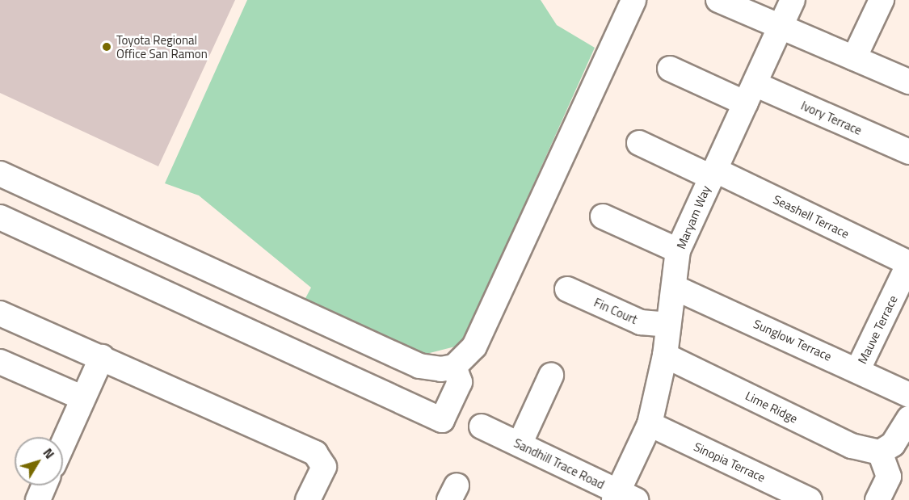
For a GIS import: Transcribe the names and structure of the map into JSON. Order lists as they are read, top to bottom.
{
  "streets": {
    "street": [
      "Ivory Terrace",
      "Seashell Terrace",
      "Maryam Way",
      "Fin Court",
      "Mauve Terrace",
      "Sunglow Terrace",
      "Lime Ridge",
      "Sinopia Terrace",
      "Sandhill Trace Road"
    ]
  },
  "crossings": [
    ["Ivory Terrace", "Maryam Way"],
    ["Seashell Terrace", "Maryam Way"],
    ["Seashell Terrace", "Mauve Terrace"],
    ["Maryam Way", "Fin Court"],
    ["Maryam Way", "Sunglow Terrace"],
    ["Maryam Way", "Lime Ridge"],
    ["Maryam Way", "Sinopia Terrace"],
    ["Maryam Way", "Sandhill Trace Road"],
    ["Mauve Terrace", "Sunglow Terrace"]
  ],
  "places": ["Toyota Regional Office San Ramon"],
  "north": "top right"
}
